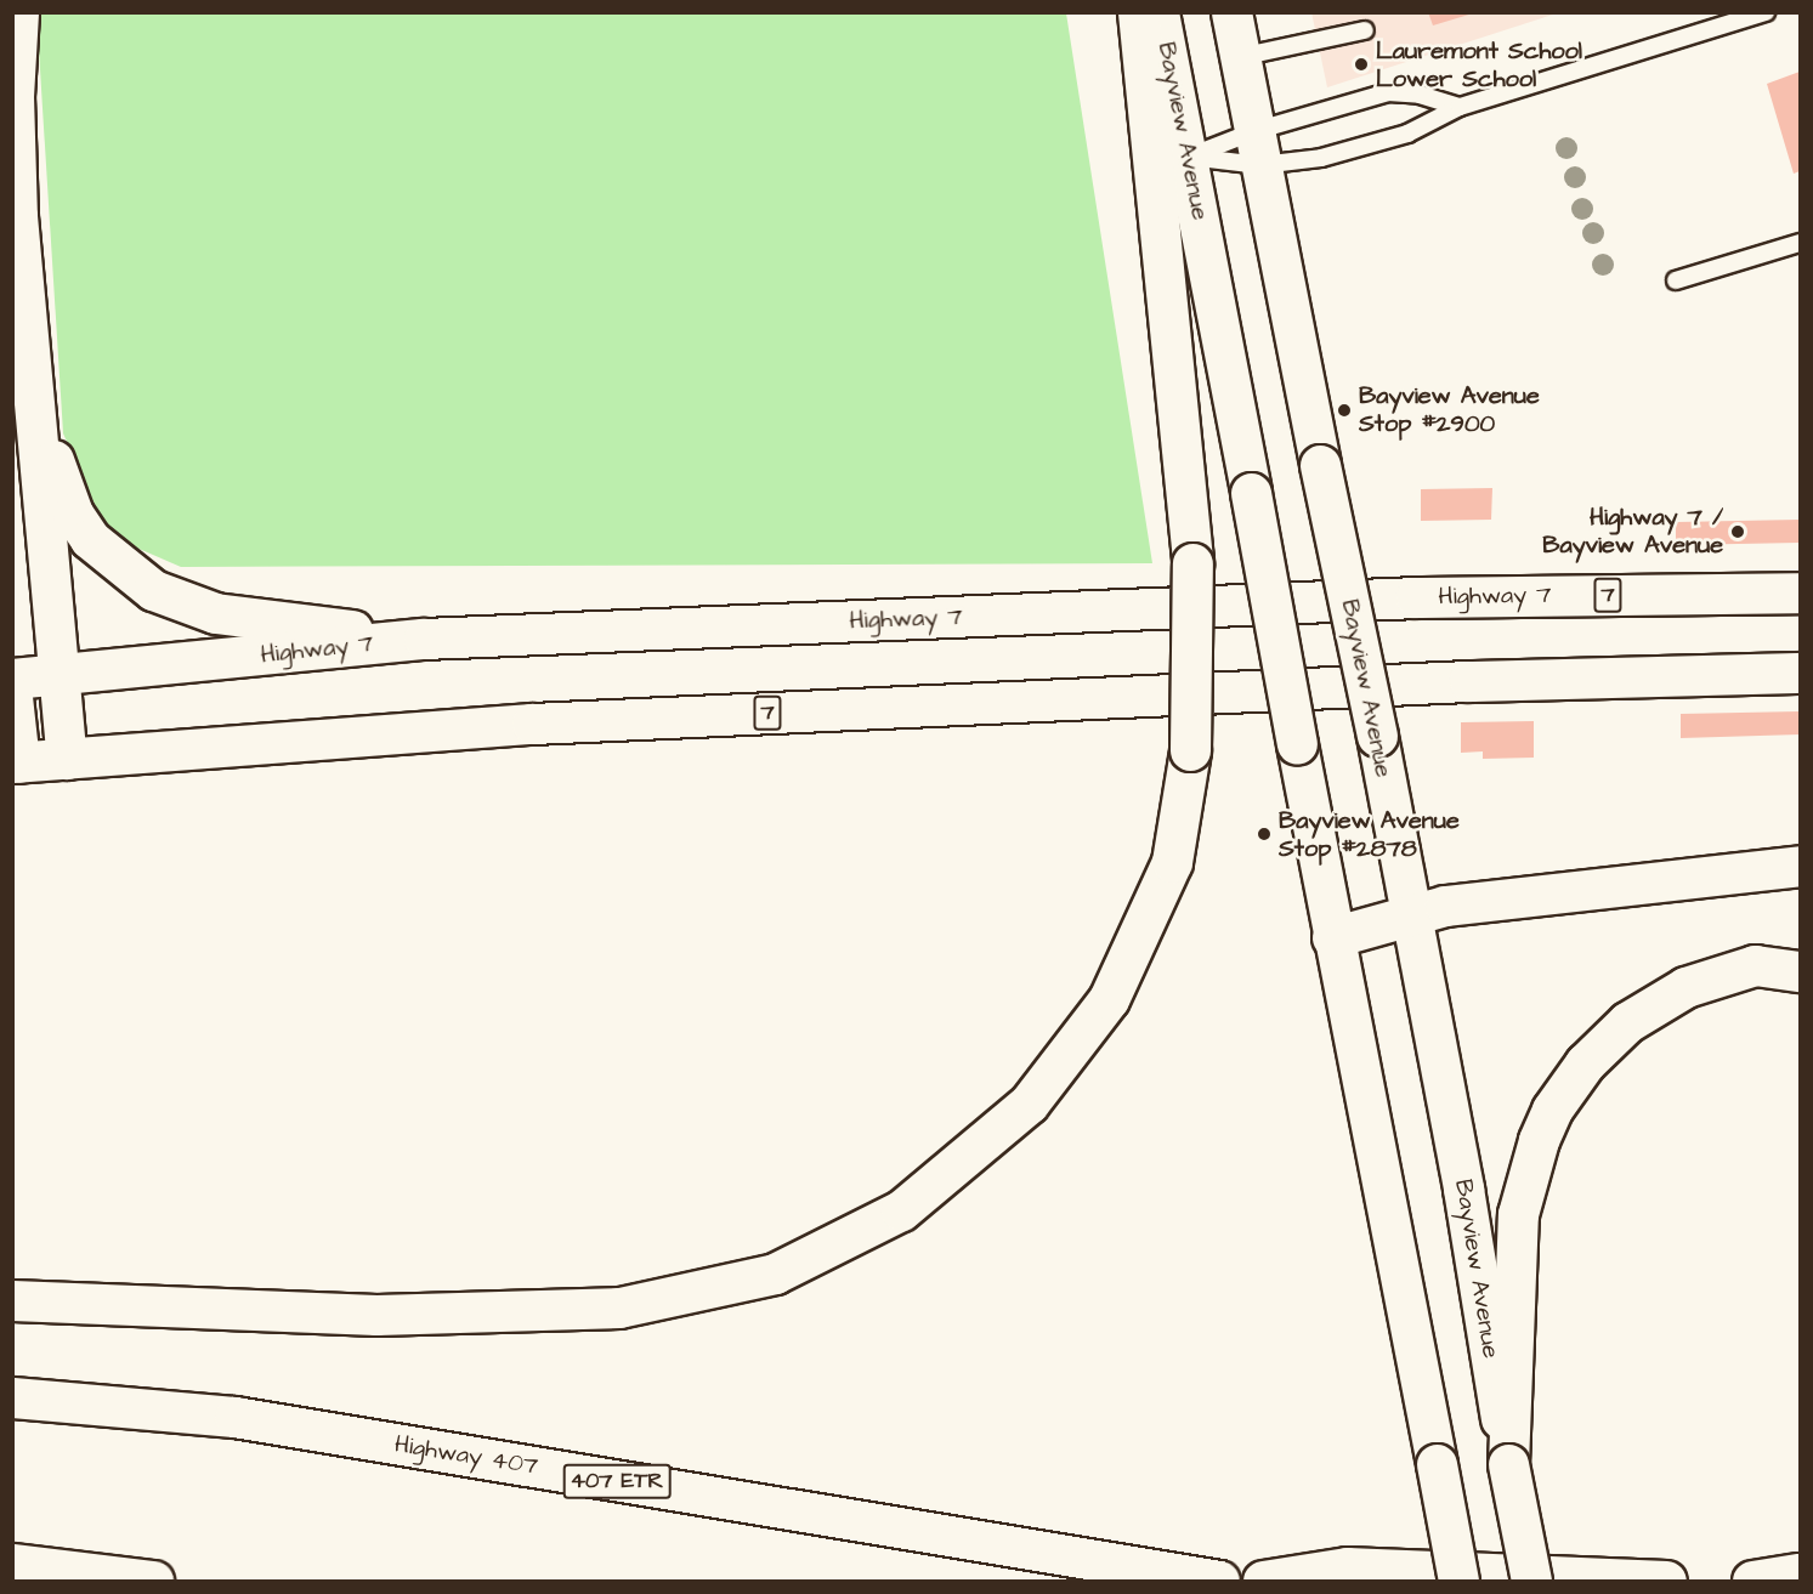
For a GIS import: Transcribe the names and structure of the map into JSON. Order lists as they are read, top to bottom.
{
  "streets": {
    "main road": [
      "Bayview Avenue",
      "7",
      "Highway 7",
      "Highway 407",
      "407 ETR"
    ]
  },
  "places": [
    "Lauremont School Lower School",
    "Bayview Avenue Stop #2900",
    "Highway 7 / Bayview Avenue",
    "Bayview Avenue Stop #2878"
  ]
}
